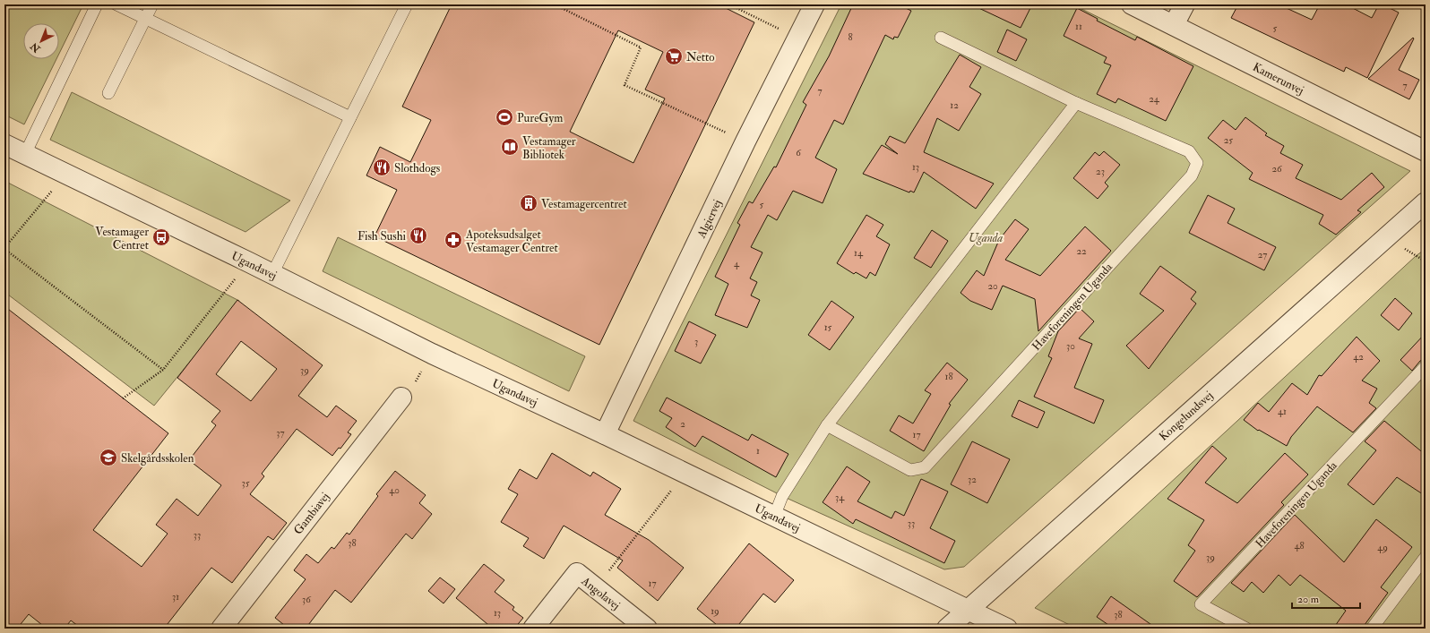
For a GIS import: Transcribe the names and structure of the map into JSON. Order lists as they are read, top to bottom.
{
  "streets": {
    "street": [
      "Kamerunvej",
      "Algiervej",
      "Ugandavej",
      "Kongelundsvej",
      "Gambiavej",
      "Angolavej"
    ],
    "lane": ["Haveforeningen Uganda"]
  },
  "crossings": [
    ["Algiervej", "Ugandavej"],
    ["Ugandavej", "Kongelundsvej"]
  ],
  "parks": ["Uganda"],
  "places": {
    "supermarket": ["Netto"],
    "sports": ["PureGym"],
    "library": ["Vestamager Bibliotek"],
    "restaurant": ["Slothdogs", "Fish Sushi"],
    "building": ["Vestamagercentret"],
    "bus stop": ["Vestamager Centret"],
    "pharmacy": ["Apoteksudsalget Vestamager Centret"],
    "school or university": ["Skelgårdsskolen"]
  },
  "house_numbers": [
    "11",
    "5",
    "8",
    "7",
    "7",
    "24",
    "12",
    "25",
    "6",
    "13",
    "26",
    "23",
    "5",
    "22",
    "14",
    "27",
    "4",
    "20",
    "15",
    "3",
    "30",
    "42",
    "39",
    "18",
    "41",
    "2",
    "37",
    "17",
    "1",
    "32",
    "35",
    "40",
    "34",
    "33",
    "33",
    "38",
    "48",
    "49",
    "39",
    "17",
    "31",
    "36",
    "19",
    "13",
    "38"
  ],
  "scale_bar": "20 m",
  "north": "bottom left"
}
